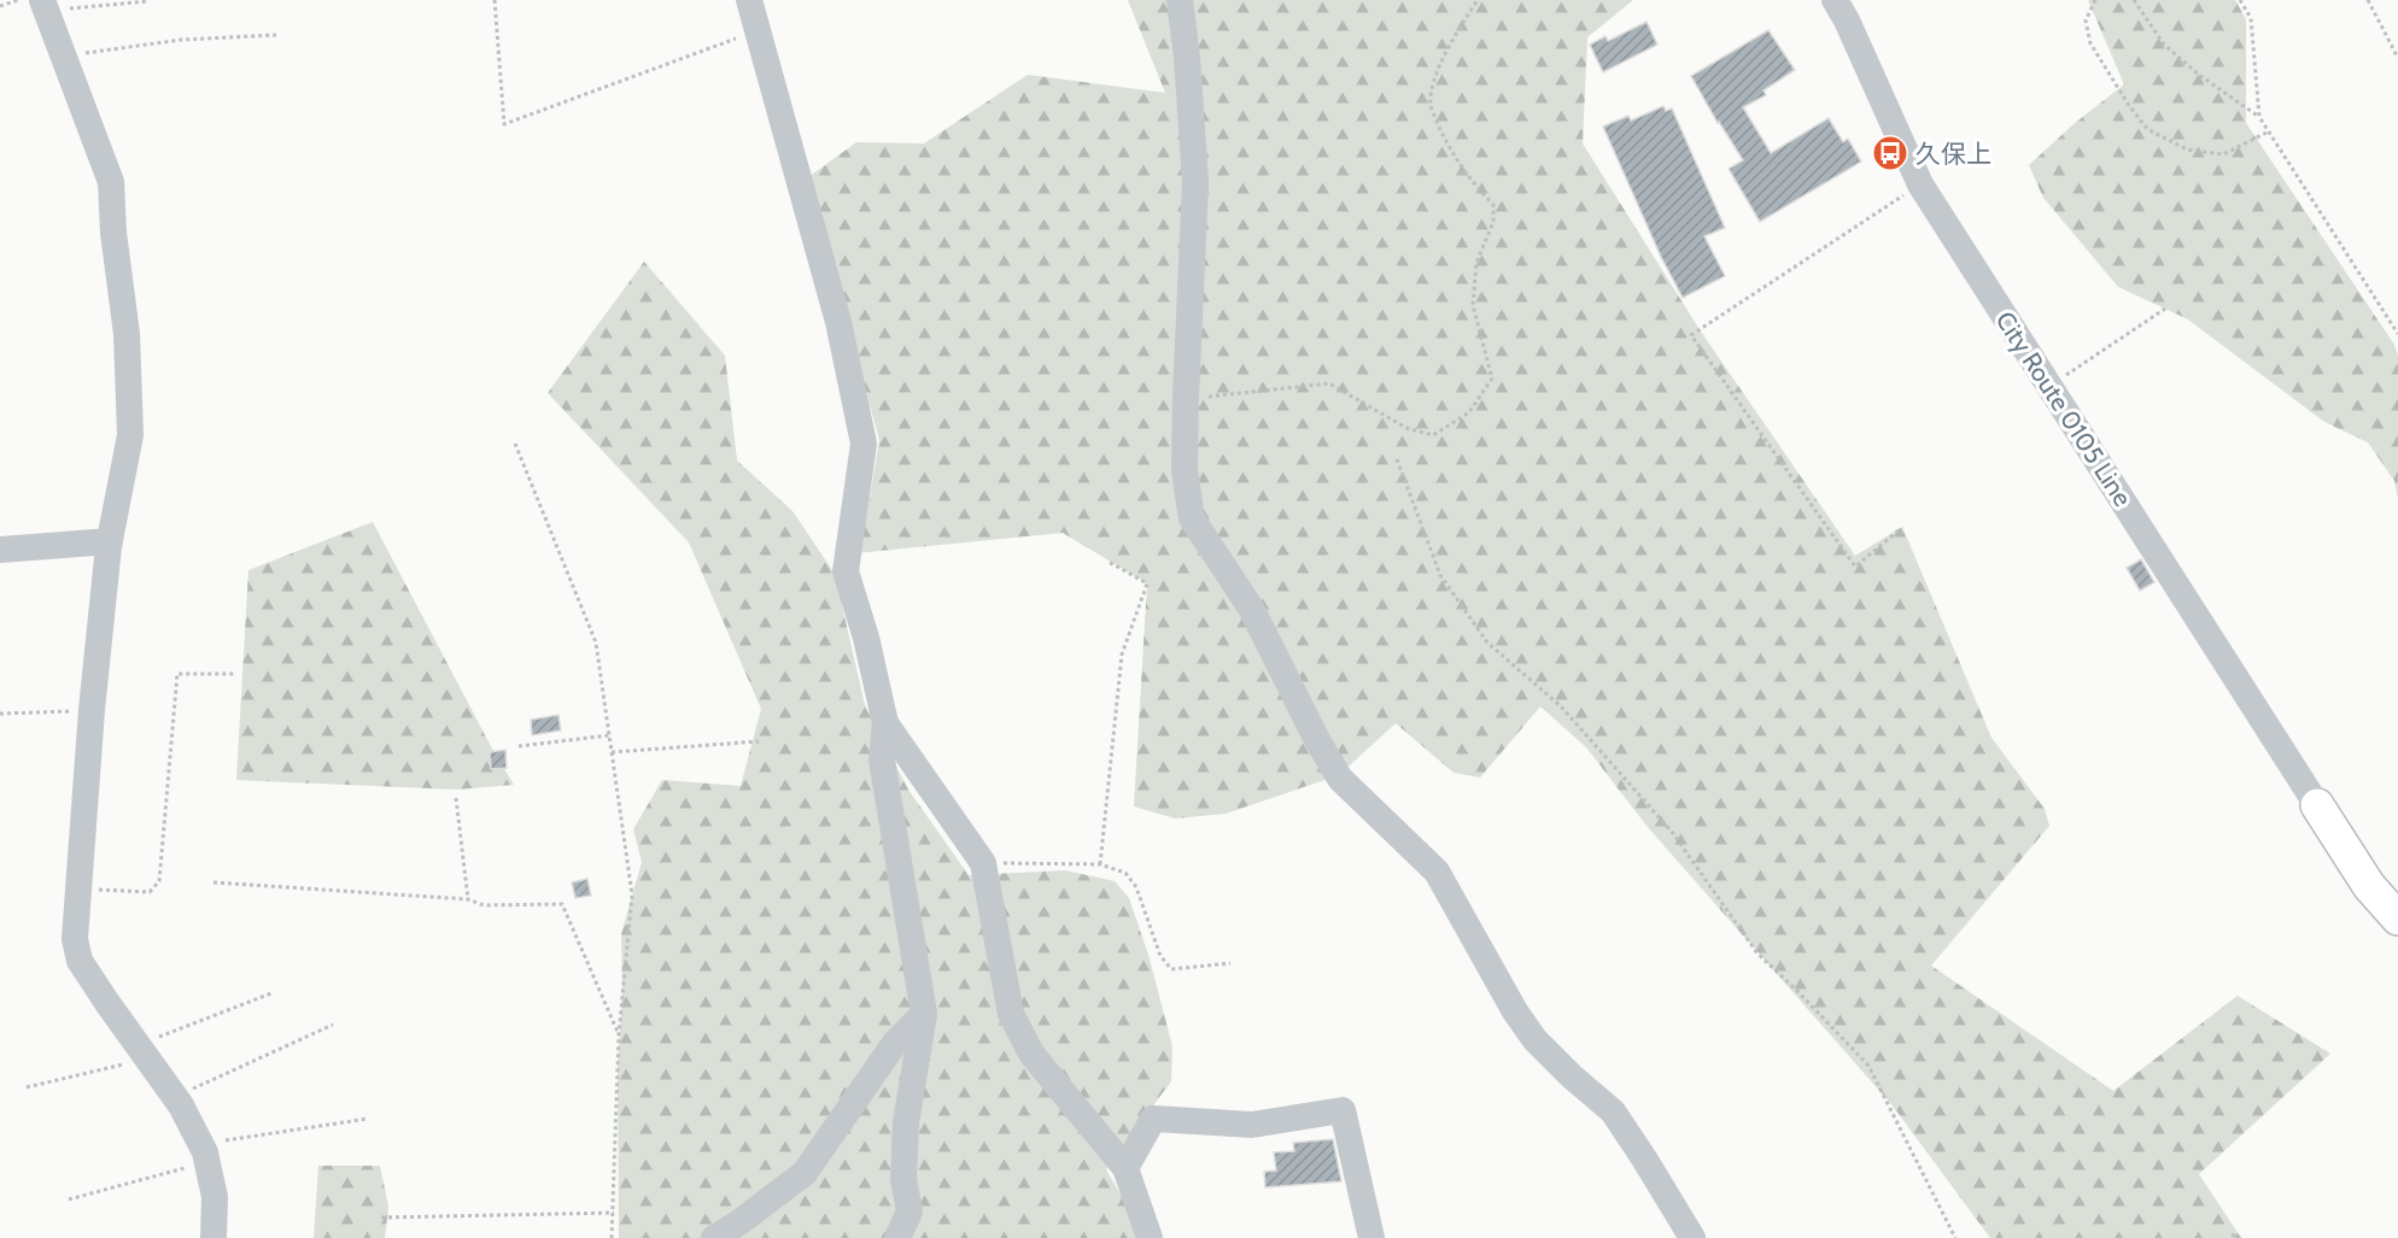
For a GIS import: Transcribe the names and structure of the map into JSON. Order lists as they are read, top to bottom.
{
  "streets": {
    "street": ["City Route 0105 Line"]
  },
  "places": {
    "bus stop": ["久保上"]
  }
}
